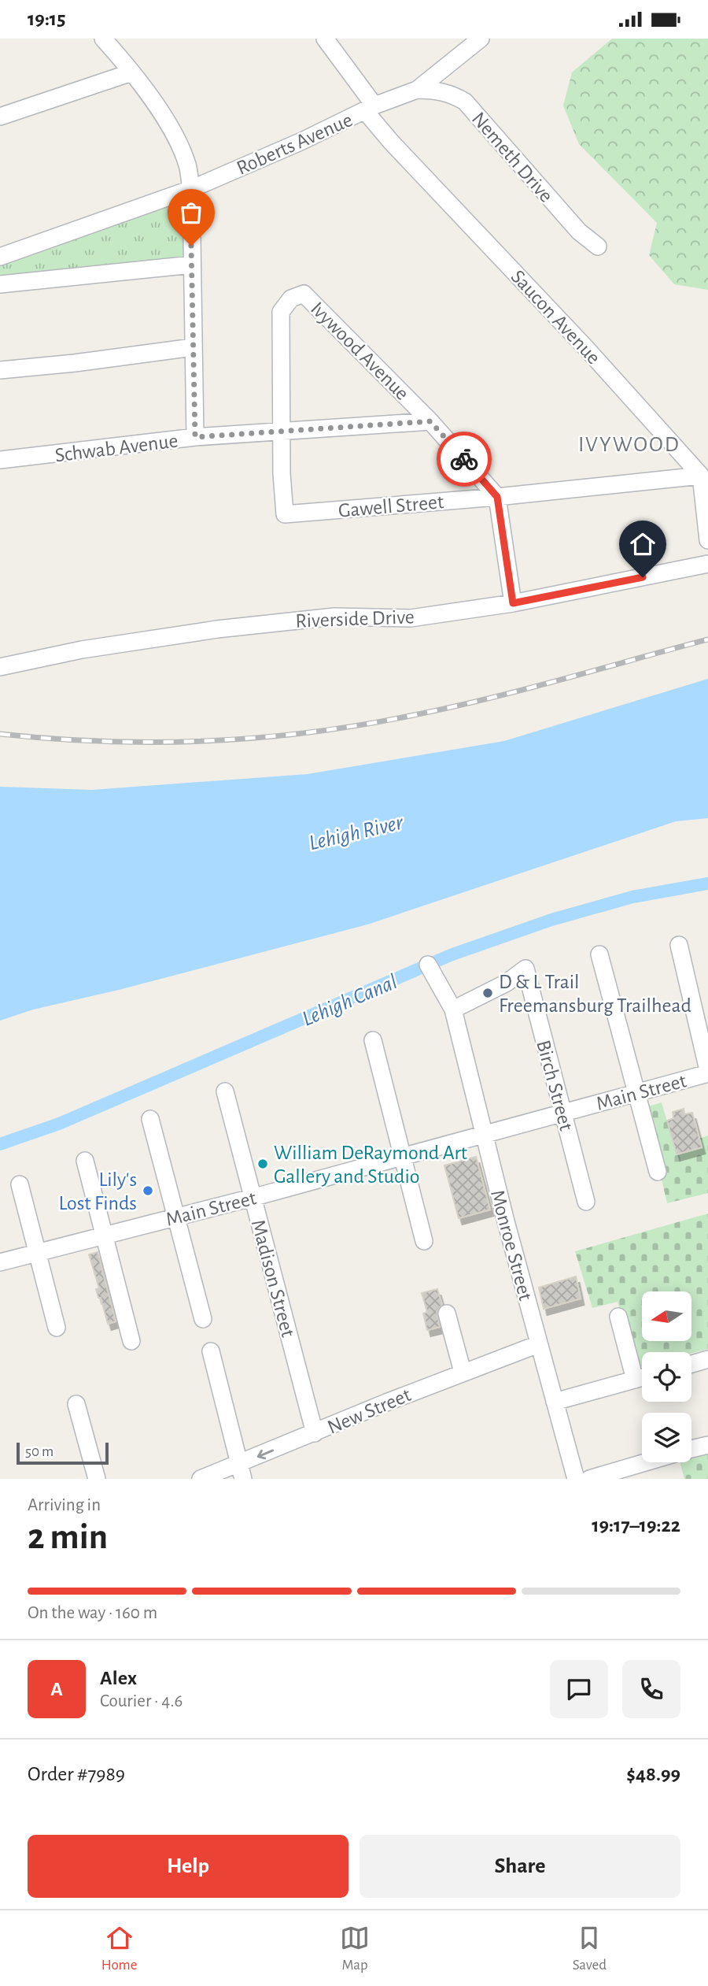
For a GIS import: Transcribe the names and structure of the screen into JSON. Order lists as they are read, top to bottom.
{
  "streets": {
    "street": [
      "Roberts Avenue",
      "Nemeth Drive",
      "Saucon Avenue",
      "Ivywood Avenue",
      "Schwab Avenue",
      "Gawell Street",
      "Riverside Drive",
      "Birch Street",
      "Main Street",
      "Monroe Street",
      "Madison Street",
      "New Street"
    ]
  },
  "crossings": [
    ["Roberts Avenue", "Nemeth Drive"],
    ["Roberts Avenue", "Saucon Avenue"],
    ["Saucon Avenue", "Gawell Street"],
    ["Ivywood Avenue", "Schwab Avenue"],
    ["Ivywood Avenue", "Gawell Street"],
    ["Schwab Avenue", "Gawell Street"],
    ["Birch Street", "Main Street"],
    ["Birch Street", "Monroe Street"],
    ["Main Street", "Monroe Street"],
    ["Main Street", "Madison Street"],
    ["Monroe Street", "New Street"],
    ["Madison Street", "New Street"]
  ],
  "districts": ["IVYWOOD"],
  "water": ["Lehigh River", "Lehigh Canal"],
  "places": ["D & L Trail Freemansburg Trailhead", "William DeRaymond Art Gallery and Studio", "Lily's Lost Finds"],
  "scale_bar": "50 m",
  "north": "left",
  "page": {
    "status": "19:15",
    "scale": "50 m",
    "heading": ["2 min", "Arriving in", "19:17–19:22"],
    "panel": [
      "Alex",
      "Courier · 4.6",
      "Order #7989",
      "$48.99"
    ],
    "bar": "On the way · 160 m",
    "round": "A",
    "buttons": ["Help", "Share"],
    "tabs": ["Home", "Map", "Saved"]
  }
}
